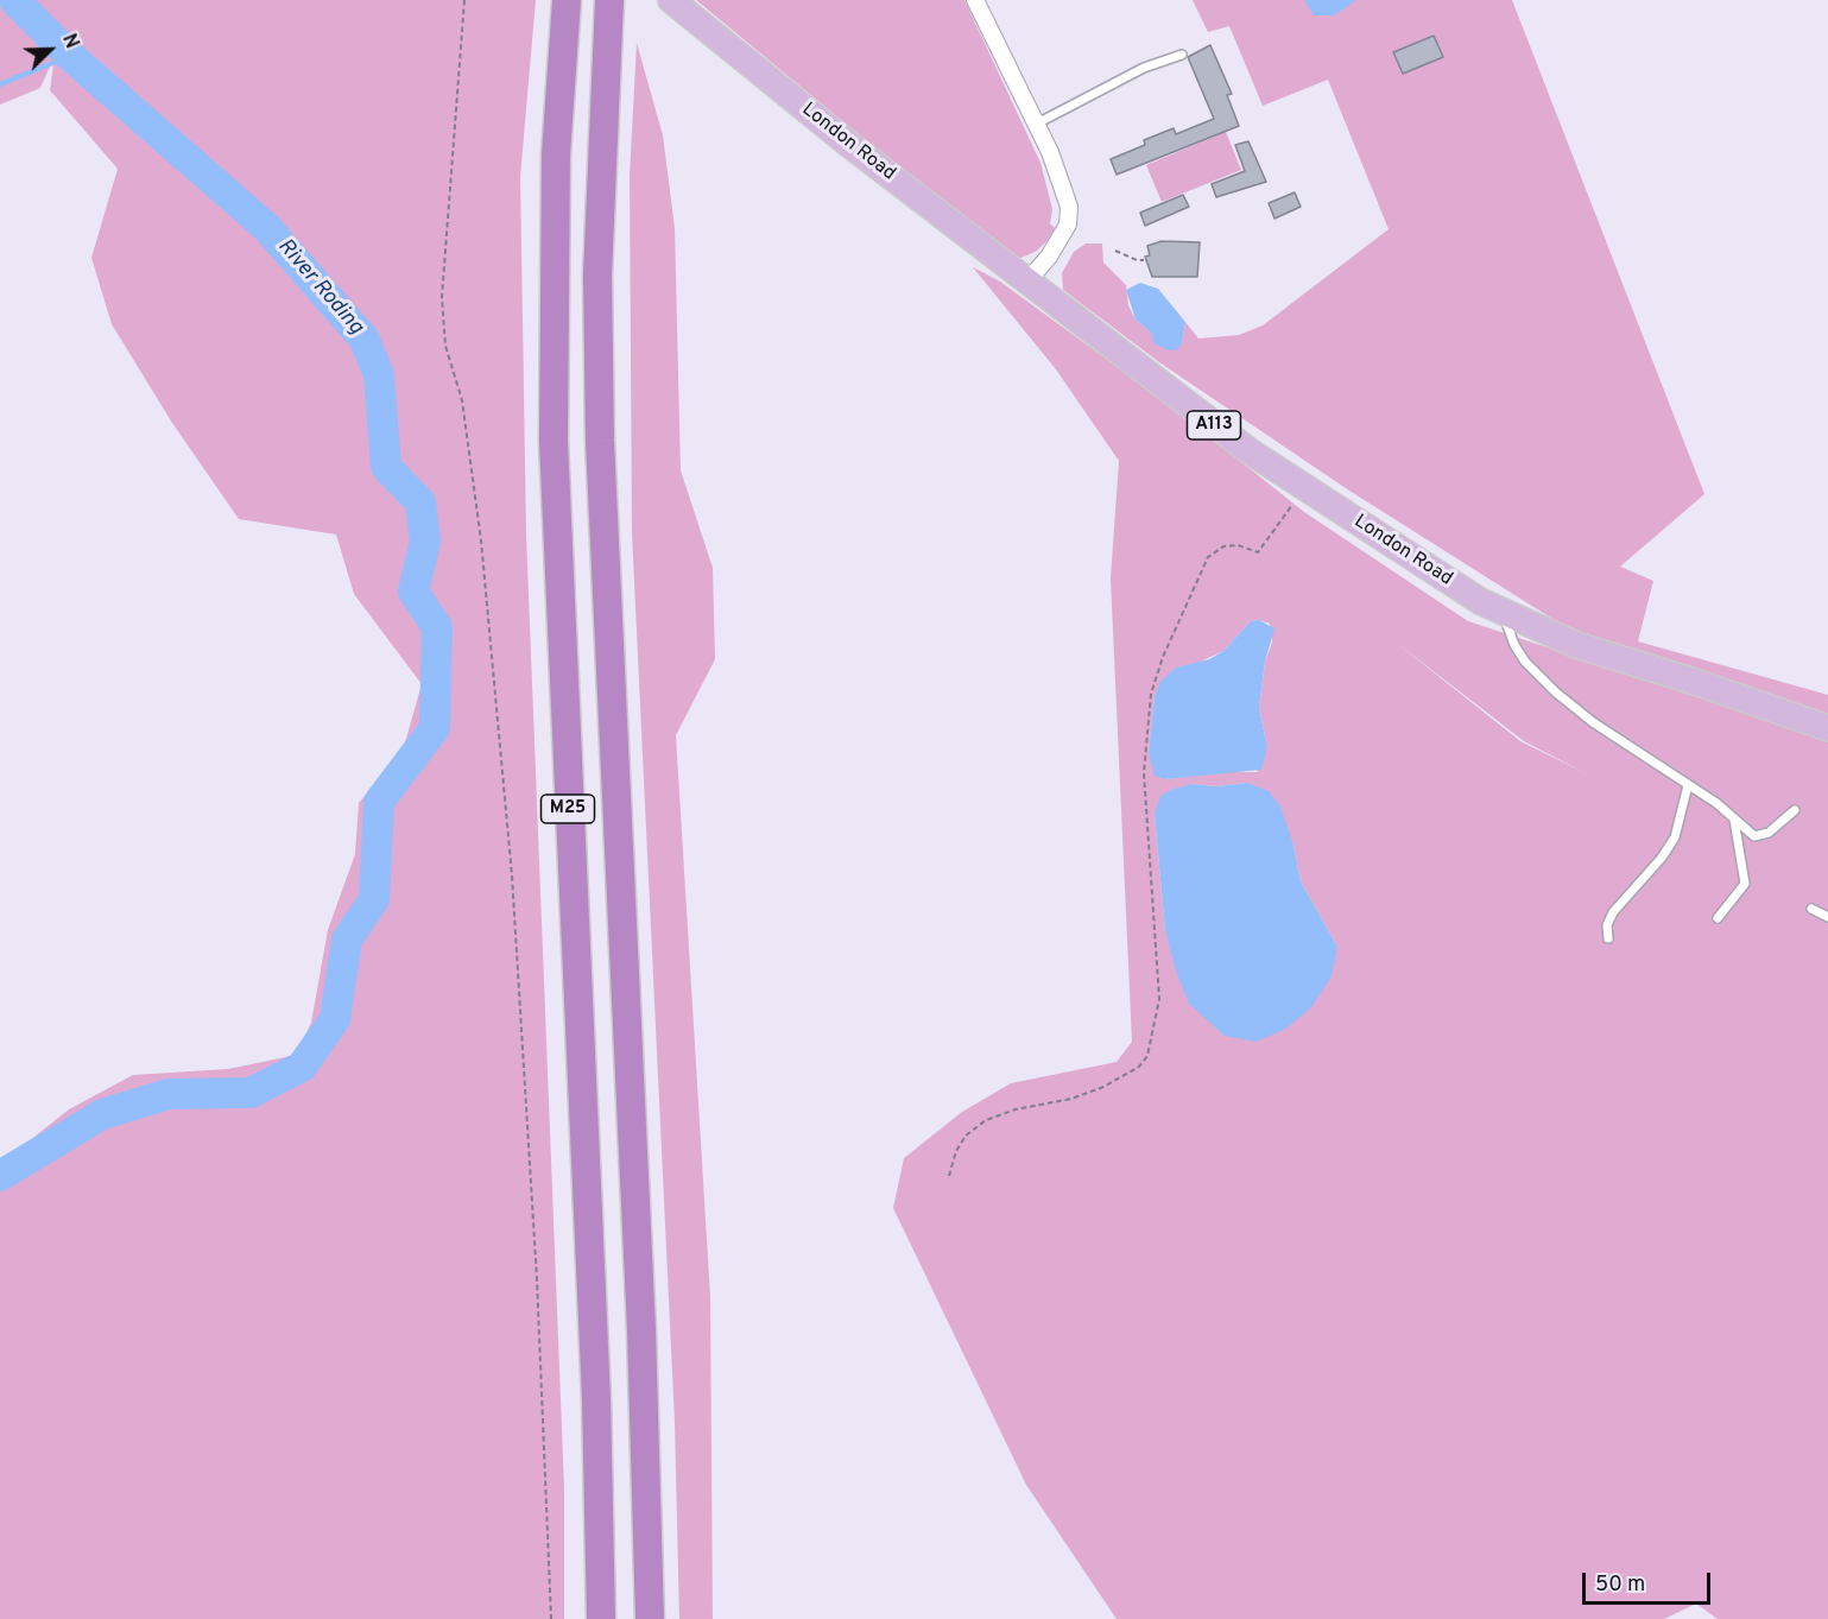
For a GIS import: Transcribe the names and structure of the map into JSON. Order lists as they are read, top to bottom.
{
  "streets": {
    "highway": ["M25"],
    "main road": ["London Road", "A113"]
  },
  "water": ["River Roding"],
  "scale_bar": "50 m",
  "north": "top right"
}
